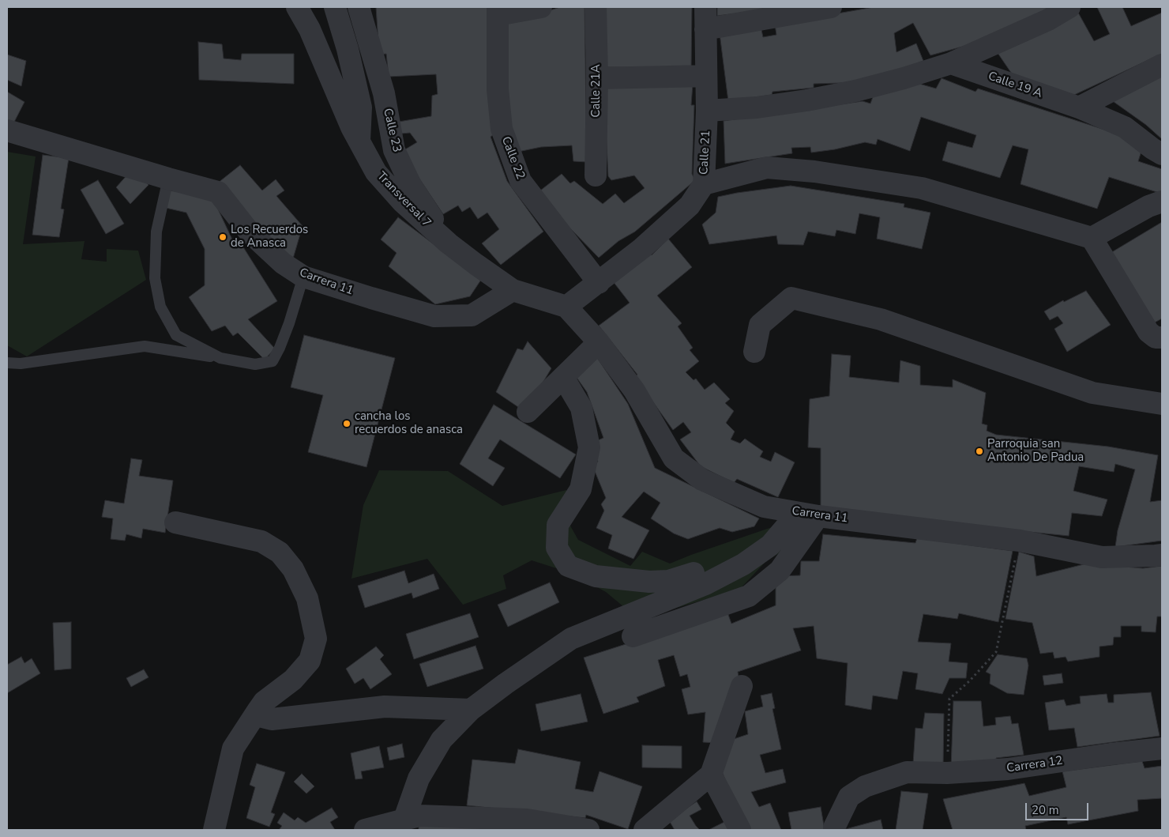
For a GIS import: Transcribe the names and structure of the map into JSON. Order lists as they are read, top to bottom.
{
  "streets": {
    "street": [
      "Calle 19 A",
      "Calle 21A",
      "Calle 23",
      "Calle 21",
      "Calle 22",
      "Transversal 7",
      "Carrera 11",
      "Carrera 12"
    ]
  },
  "crossings": [
    ["Calle 23", "Transversal 7"],
    ["Calle 21", "Calle 22"],
    ["Calle 21", "Transversal 7"],
    ["Calle 21", "Carrera 11"],
    ["Transversal 7", "Carrera 11"]
  ],
  "places": ["Los Recuerdos de Anasca", "cancha los recuerdos de anasca", "Parroquia san Antonio De Padua"],
  "scale_bar": "20 m"
}
